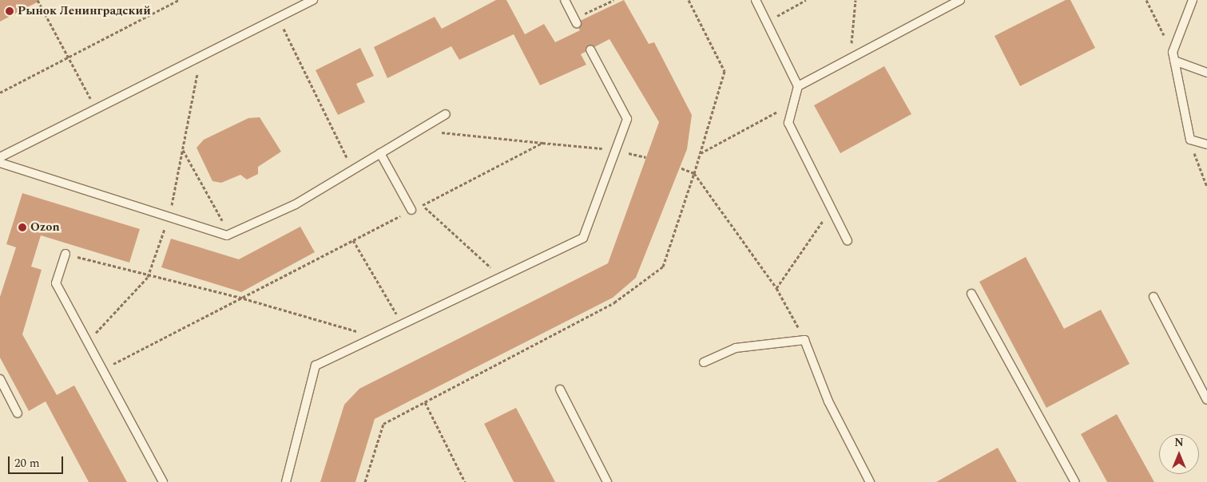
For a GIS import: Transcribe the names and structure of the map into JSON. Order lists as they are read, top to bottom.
{
  "places": ["Рынок Ленинградский", "Ozon"],
  "scale_bar": "20 m",
  "north": "top"
}
